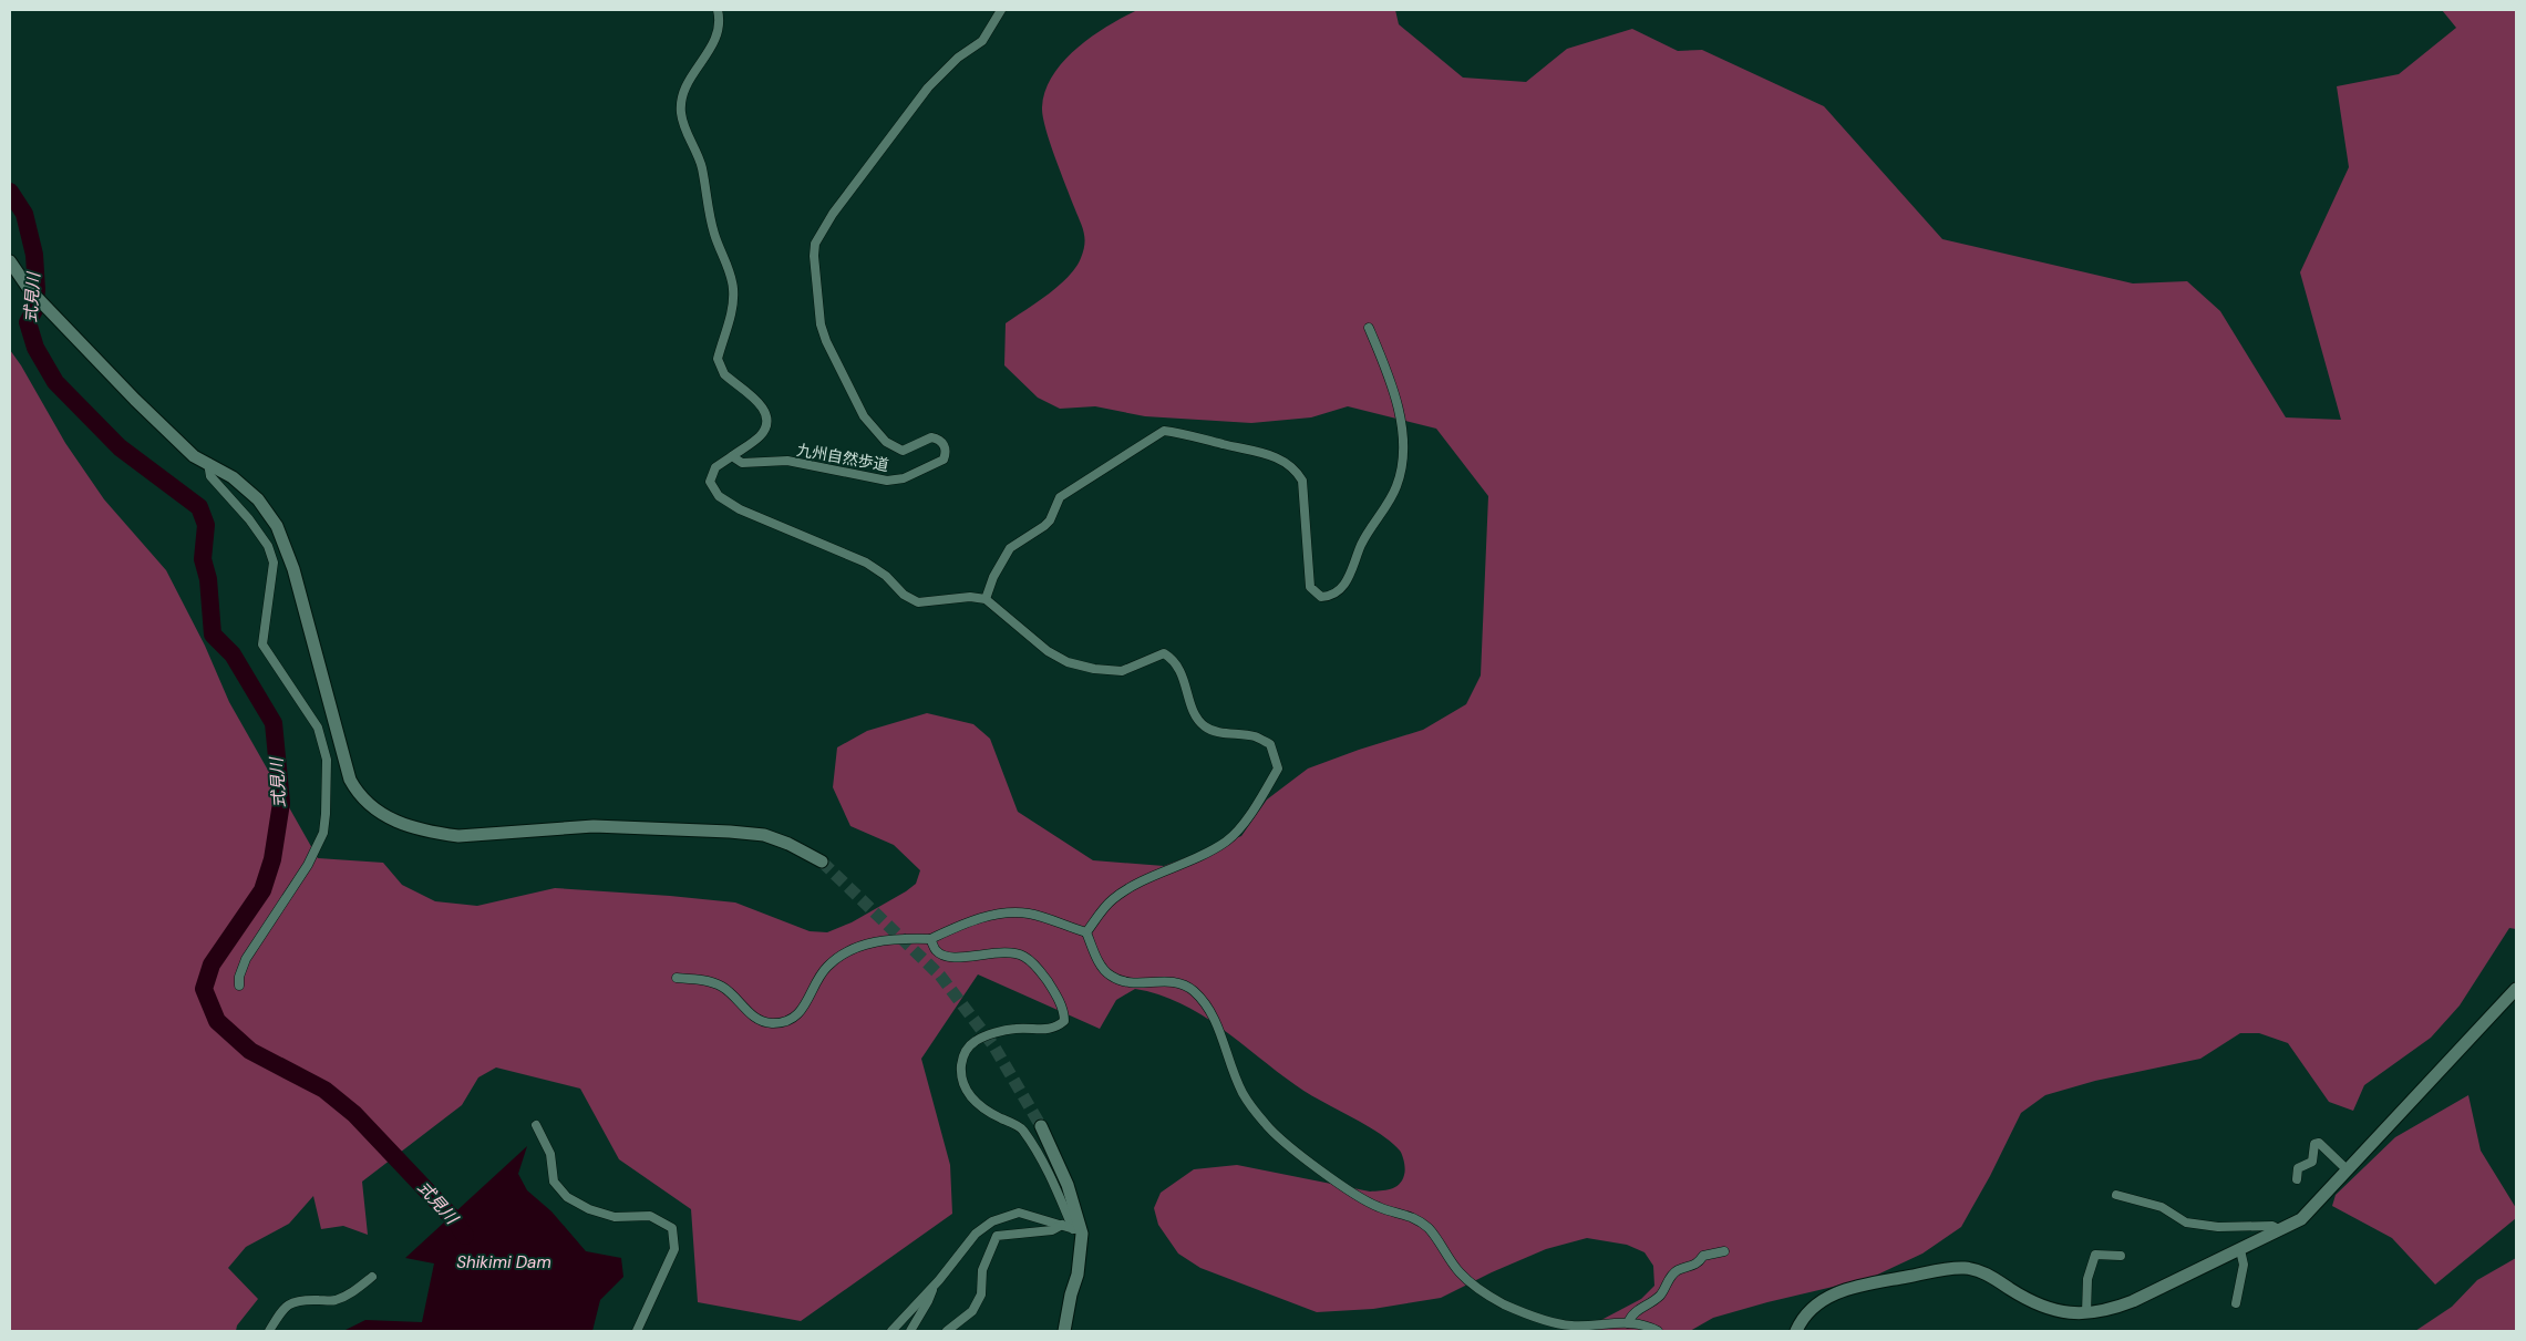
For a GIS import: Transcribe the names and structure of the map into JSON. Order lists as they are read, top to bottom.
{
  "streets": {
    "street": ["九州自然歩道"]
  },
  "water": ["式見川", "Shikimi Dam"]
}
